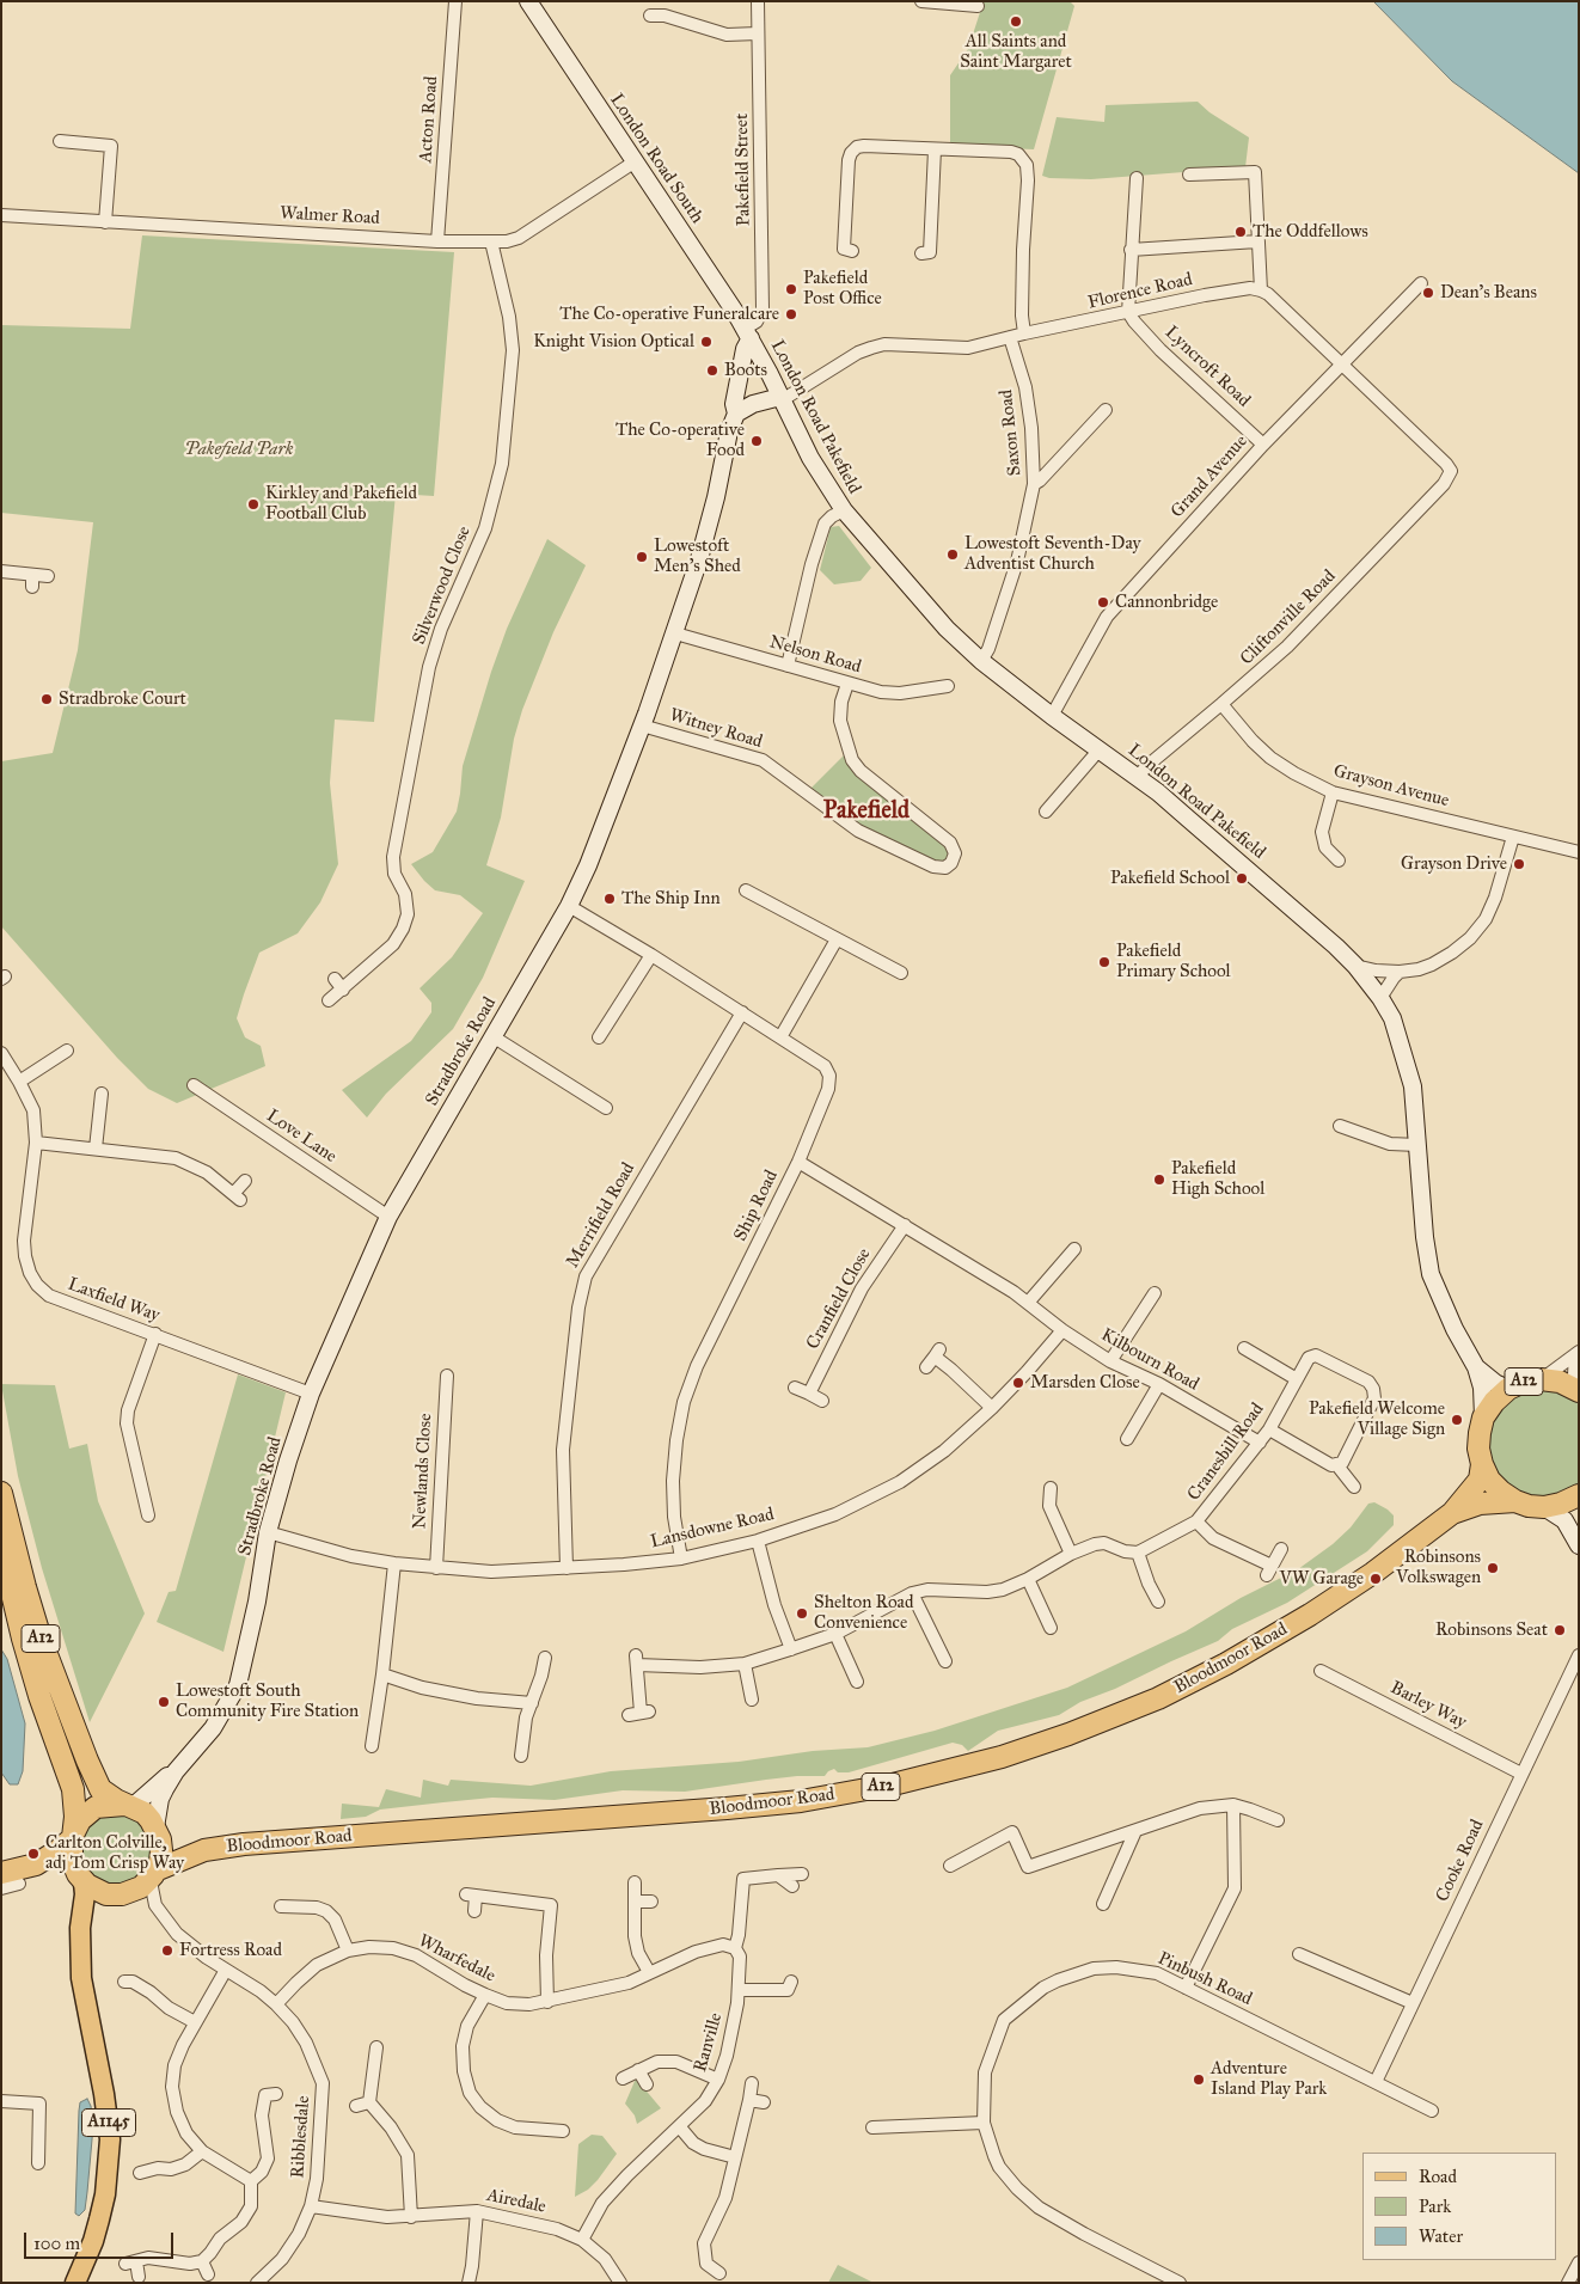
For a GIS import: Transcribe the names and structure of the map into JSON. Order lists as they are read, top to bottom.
{
  "streets": {
    "highway": ["A12", "Bloodmoor Road"],
    "main road": [
      "London Road South",
      "London Road Pakefield",
      "Stradbroke Road",
      "A1145"
    ],
    "street": [
      "Acton Road",
      "Pakefield Street",
      "Walmer Road",
      "Florence Road",
      "Lyncroft Road",
      "Saxon Road",
      "Grand Avenue",
      "Silverwood Close",
      "Cliftonville Road",
      "Nelson Road",
      "Witney Road",
      "Grayson Avenue",
      "Love Lane",
      "Ship Road",
      "Merrifield Road",
      "Cranfield Close",
      "Laxfield Way",
      "Kilbourn Road",
      "Cranesbill Road",
      "Newlands Close",
      "Lansdowne Road",
      "Barley Way",
      "Cooke Road",
      "Wharfedale",
      "Pinbush Road",
      "Ranville",
      "Ribblesdale",
      "Airedale"
    ]
  },
  "crossings": [
    ["Acton Road", "Walmer Road"],
    ["London Road South", "Pakefield Street"],
    ["London Road South", "Walmer Road"],
    ["London Road South", "London Road Pakefield"],
    ["London Road South", "Stradbroke Road"],
    ["Pakefield Street", "London Road Pakefield"],
    ["Pakefield Street", "Stradbroke Road"],
    ["Walmer Road", "Silverwood Close"],
    ["Florence Road", "Lyncroft Road"],
    ["Florence Road", "London Road Pakefield"],
    ["Florence Road", "Saxon Road"],
    ["Lyncroft Road", "Grand Avenue"],
    ["London Road Pakefield", "Saxon Road"],
    ["London Road Pakefield", "Grand Avenue"],
    ["London Road Pakefield", "Cliftonville Road"],
    ["London Road Pakefield", "Stradbroke Road"],
    ["Grand Avenue", "Cliftonville Road"],
    ["Cliftonville Road", "Grayson Avenue"],
    ["Nelson Road", "Witney Road"],
    ["Nelson Road", "Stradbroke Road"],
    ["Witney Road", "Stradbroke Road"],
    ["Stradbroke Road", "Love Lane"],
    ["Stradbroke Road", "Ship Road"],
    ["Stradbroke Road", "Laxfield Way"],
    ["Stradbroke Road", "A12"],
    ["Stradbroke Road", "Lansdowne Road"],
    ["Stradbroke Road", "A1145"],
    ["Stradbroke Road", "Ribblesdale"],
    ["Ship Road", "Merrifield Road"],
    ["Ship Road", "Kilbourn Road"],
    ["Ship Road", "Lansdowne Road"],
    ["Merrifield Road", "Lansdowne Road"],
    ["Cranfield Close", "Kilbourn Road"],
    ["Kilbourn Road", "Cranesbill Road"],
    ["Kilbourn Road", "Lansdowne Road"],
    ["A12", "Bloodmoor Road"],
    ["A12", "A1145"],
    ["A12", "Ribblesdale"],
    ["Newlands Close", "Lansdowne Road"],
    ["Barley Way", "Cooke Road"],
    ["Cooke Road", "Pinbush Road"],
    ["Wharfedale", "Ranville"],
    ["Wharfedale", "Ribblesdale"],
    ["Ranville", "Airedale"],
    ["A1145", "Ribblesdale"],
    ["Ribblesdale", "Airedale"]
  ],
  "districts": ["Pakefield"],
  "parks": ["Pakefield Park"],
  "places": [
    "All Saints and Saint Margaret",
    "The Oddfellows",
    "Pakefield Post Office",
    "Dean's Beans",
    "The Co-operative Funeralcare",
    "Knight Vision Optical",
    "Boots",
    "The Co-operative Food",
    "Kirkley and Pakefield Football Club",
    "Lowestoft Seventh-Day Adventist Church",
    "Lowestoft Men's Shed",
    "Cannonbridge",
    "Stradbroke Court",
    "Grayson Drive",
    "Pakefield School",
    "The Ship Inn",
    "Pakefield Primary School",
    "Pakefield High School",
    "Marsden Close",
    "Pakefield Welcome Village Sign",
    "Robinsons Volkswagen",
    "VW Garage",
    "Shelton Road Convenience",
    "Robinsons Seat",
    "Lowestoft South Community Fire Station",
    "Carlton Colville, adj Tom Crisp Way",
    "Fortress Road",
    "Adventure Island Play Park"
  ],
  "legend": ["Road", "Park", "Water"],
  "scale_bar": "100 m"
}
